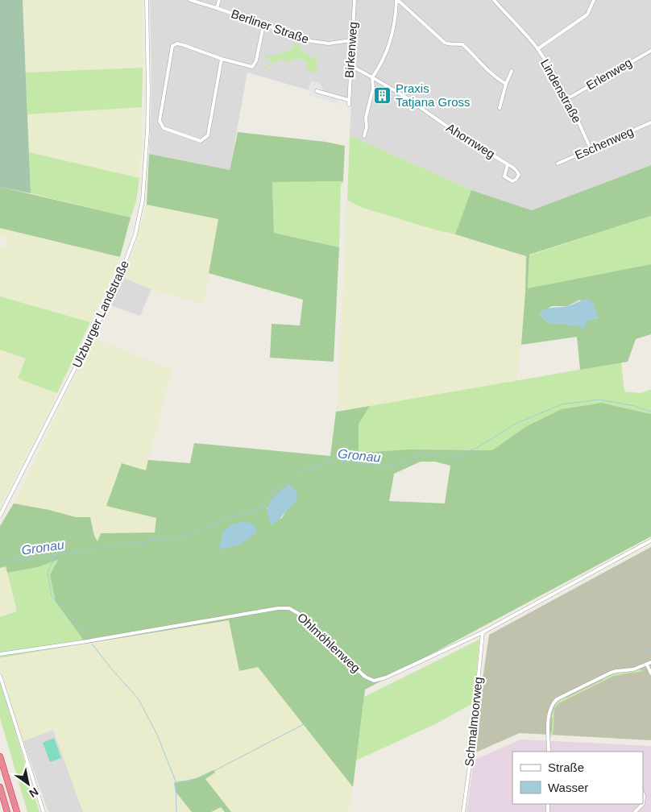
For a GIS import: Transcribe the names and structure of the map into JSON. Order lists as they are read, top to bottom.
{
  "streets": {
    "street": [
      "Berliner Straße",
      "Birkenweg",
      "Erlenweg",
      "Lindenstraße",
      "Ahornweg",
      "Eschenweg",
      "Ulzburger Landstraße",
      "Ohlmöhlenweg",
      "Schmalmoorweg"
    ]
  },
  "crossings": [
    ["Berliner Straße", "Birkenweg"],
    ["Birkenweg", "Ahornweg"],
    ["Erlenweg", "Lindenstraße"],
    ["Lindenstraße", "Eschenweg"],
    ["Ohlmöhlenweg", "Schmalmoorweg"]
  ],
  "water": ["Gronau"],
  "places": {
    "building": ["Praxis Tatjana Gross"]
  },
  "legend": ["Straße", "Wasser"],
  "north": "bottom right"
}
